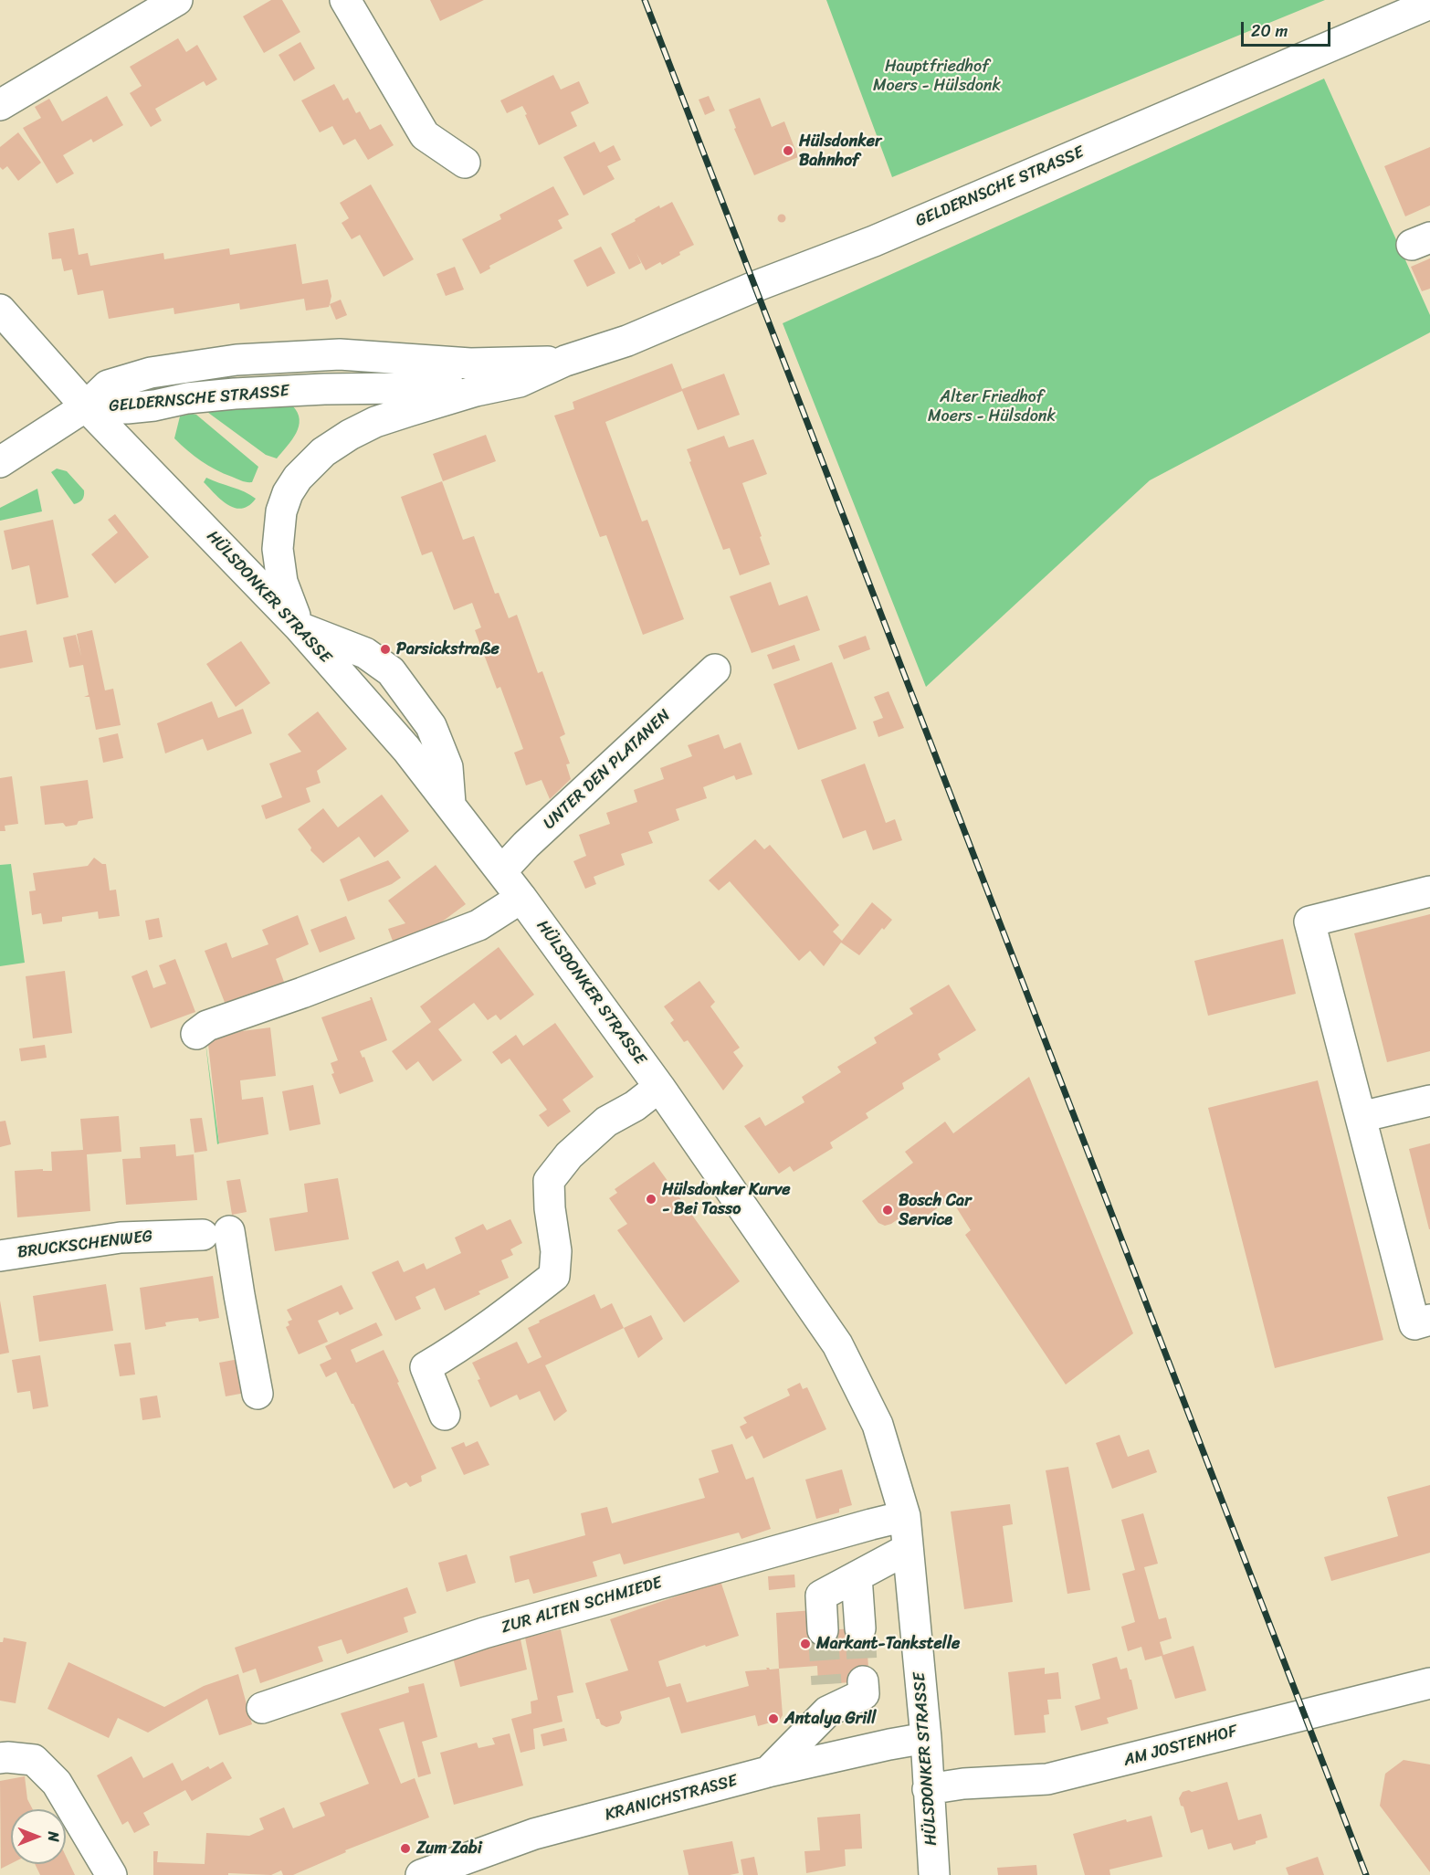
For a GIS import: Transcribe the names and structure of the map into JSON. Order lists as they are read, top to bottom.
{
  "streets": {
    "street": [
      "GELDERNSCHE STRASSE",
      "HÜLSDONKER STRASSE",
      "UNTER DEN PLATANEN",
      "BRUCKSCHENWEG",
      "ZUR ALTEN SCHMIEDE",
      "AM JOSTENHOF",
      "KRANICHSTRASSE"
    ]
  },
  "crossings": [
    ["GELDERNSCHE STRASSE", "HÜLSDONKER STRASSE"],
    ["HÜLSDONKER STRASSE", "UNTER DEN PLATANEN"],
    ["HÜLSDONKER STRASSE", "ZUR ALTEN SCHMIEDE"],
    ["HÜLSDONKER STRASSE", "AM JOSTENHOF"],
    ["HÜLSDONKER STRASSE", "KRANICHSTRASSE"]
  ],
  "parks": ["Hauptfriedhof Moers - Hülsdonk", "Alter Friedhof Moers - Hülsdonk"],
  "places": [
    "Hülsdonker Bahnhof",
    "Parsickstraße",
    "Hülsdonker Kurve - Bei Tasso",
    "Bosch Car Service",
    "Markant-Tankstelle",
    "Antalya Grill",
    "Zum Zabi"
  ],
  "scale_bar": "20 m",
  "north": "right"
}
